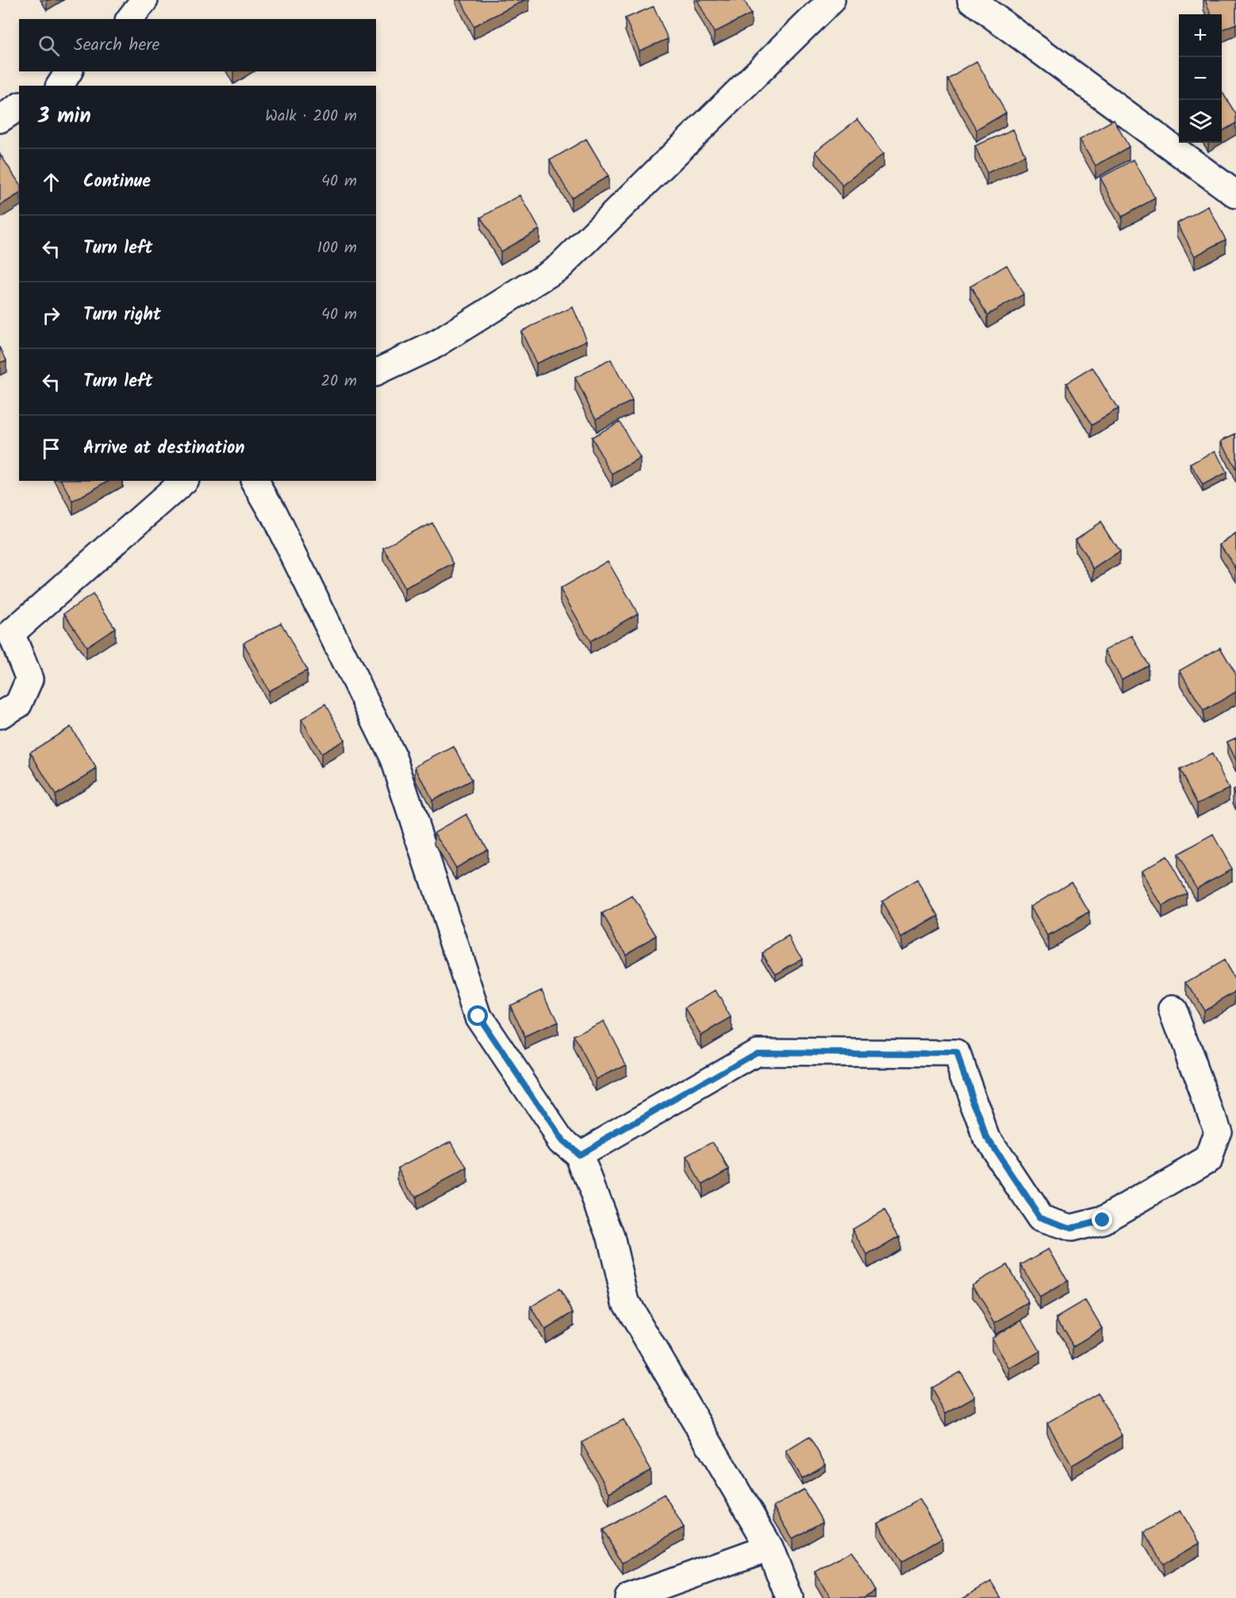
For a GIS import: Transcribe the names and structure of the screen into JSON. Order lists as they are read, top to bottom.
{
  "page": {
    "map_buttons": ["+", "−"],
    "search": "Search here",
    "heading": ["3 min", "Walk · 200 m"],
    "list": [
      ["Continue", "40 m"],
      ["Turn left", "100 m"],
      ["Turn right", "40 m"],
      ["Turn left", "20 m"],
      "Arrive at destination"
    ]
  }
}
